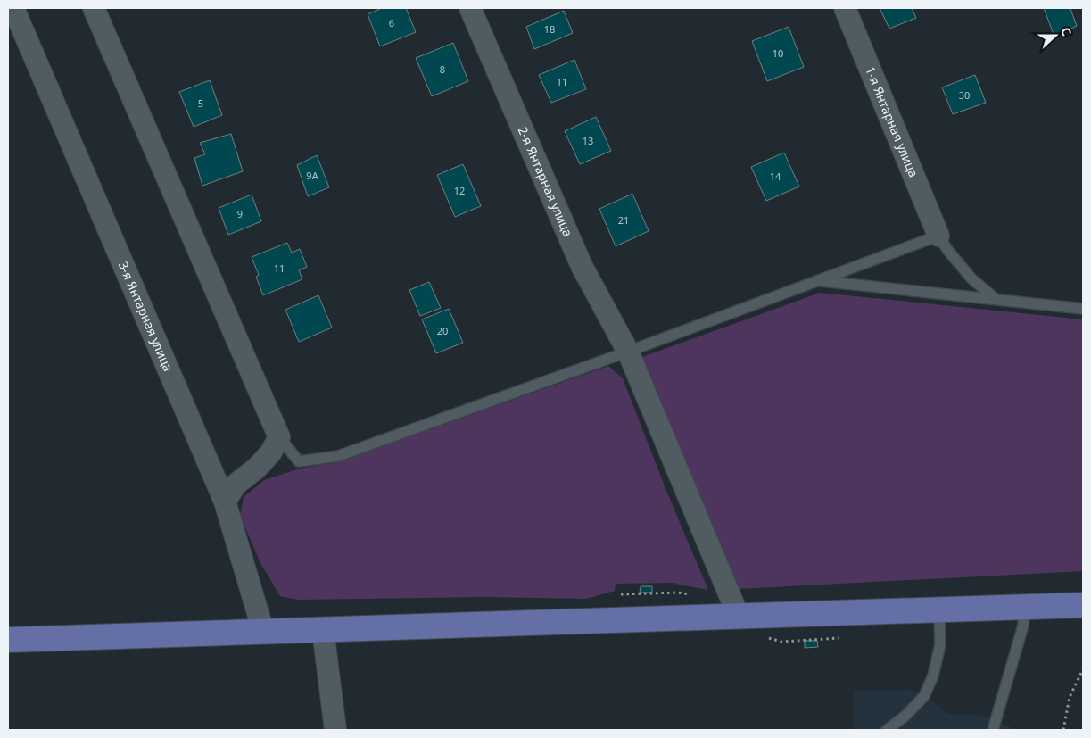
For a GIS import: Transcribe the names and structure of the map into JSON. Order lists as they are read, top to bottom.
{
  "streets": {
    "street": ["1-я Янтарная улица", "2-я Янтарная улица", "3-я Янтарная улица"]
  },
  "house_numbers": [
    "6",
    "18",
    "10",
    "8",
    "11",
    "30",
    "5",
    "13",
    "9А",
    "14",
    "12",
    "9",
    "21",
    "11",
    "20"
  ],
  "north": "right"
}
